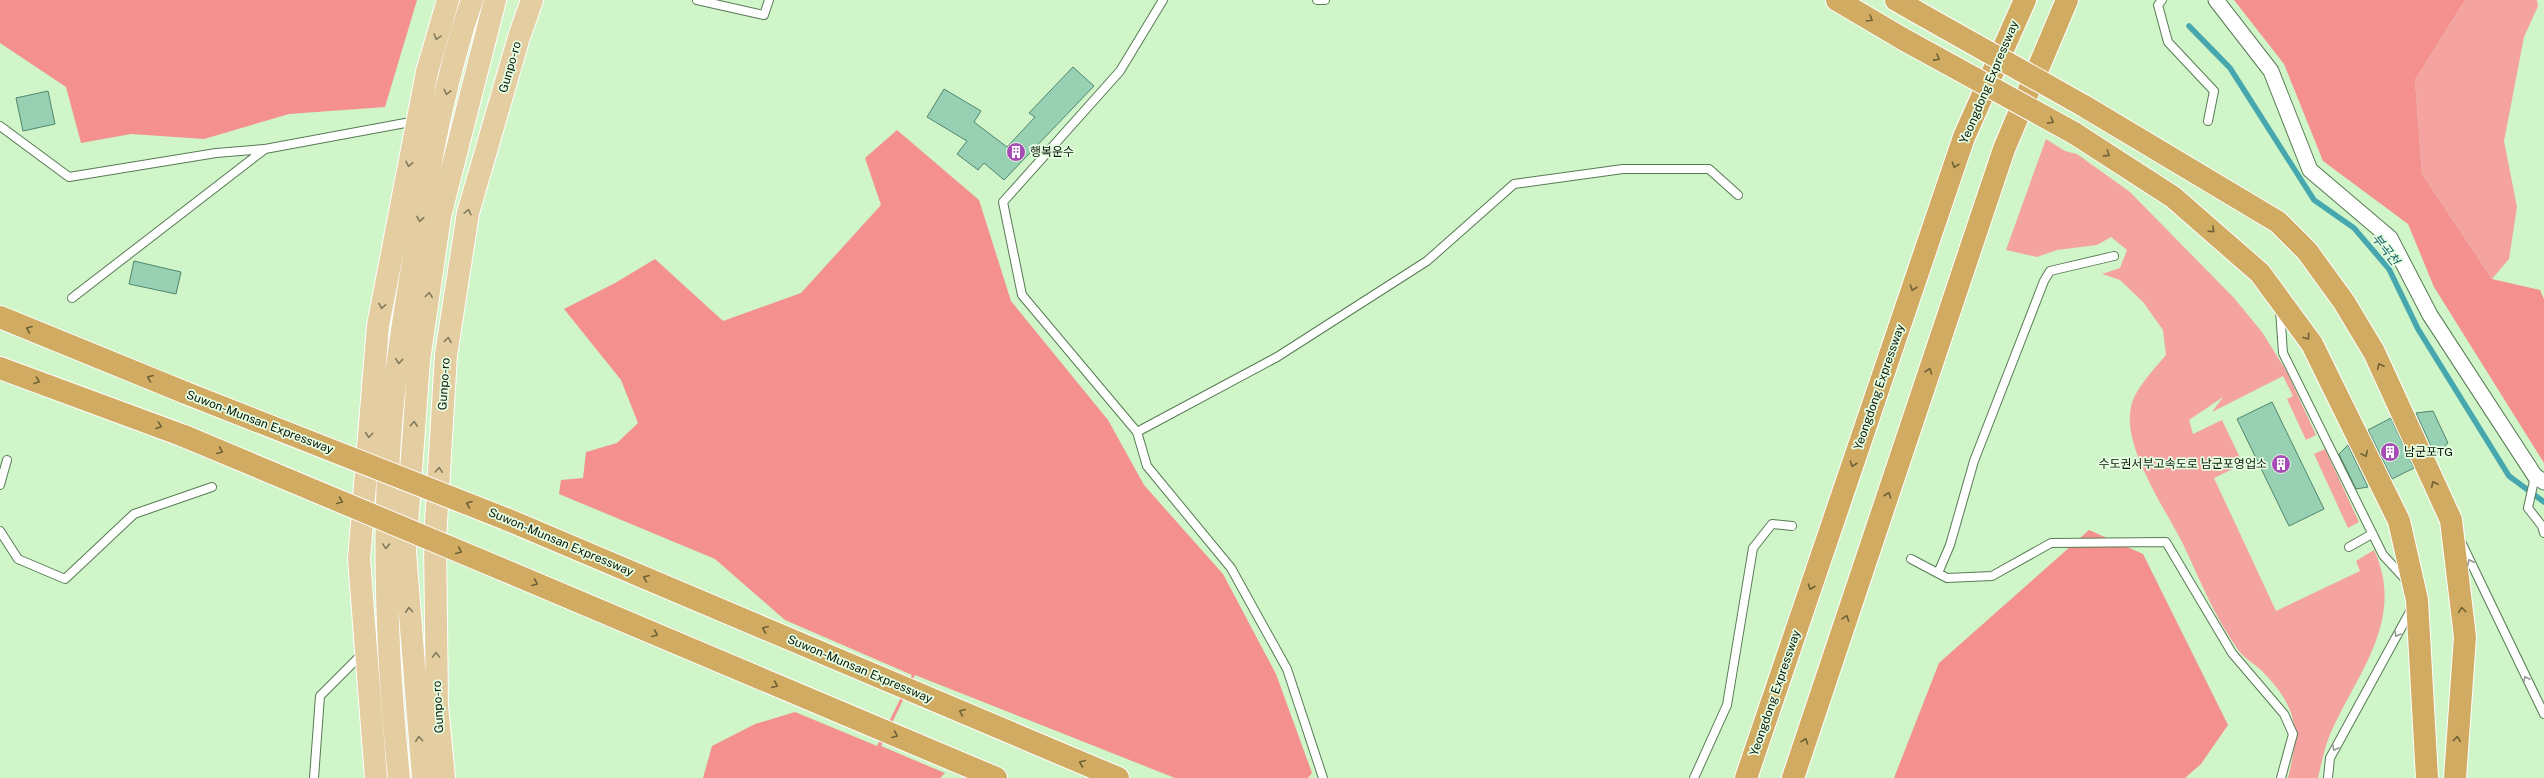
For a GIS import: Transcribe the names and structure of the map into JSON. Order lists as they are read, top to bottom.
{
  "streets": {
    "highway": ["Yeongdong Expressway", "Suwon-Munsan Expressway"],
    "main road": ["Gunpo-ro"]
  },
  "water": ["부곡천"],
  "places": {
    "building": ["행복운수", "남군포TG", "수도권서부고속도로 남군포영업소"]
  }
}
